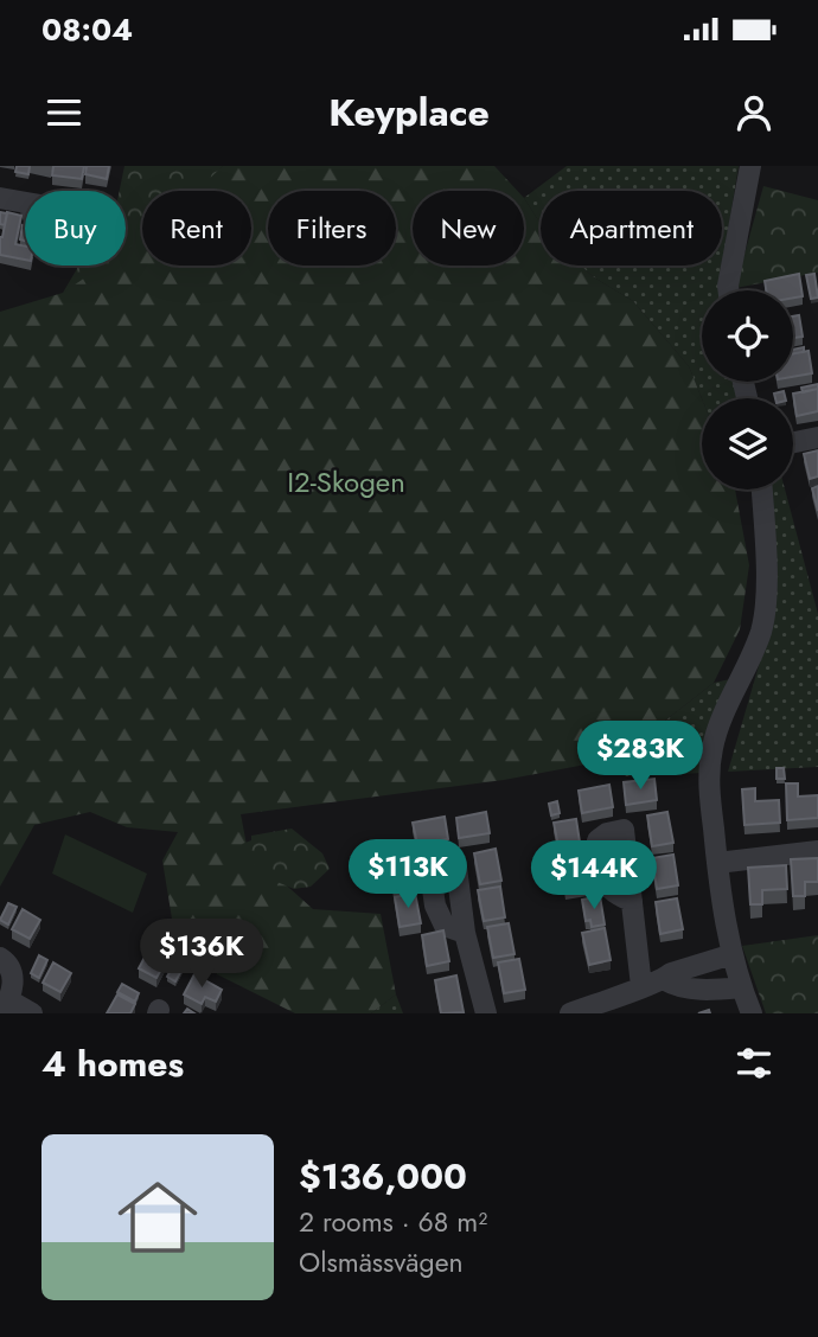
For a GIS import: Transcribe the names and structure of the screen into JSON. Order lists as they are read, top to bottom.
{
  "parks": ["I2-Skogen"],
  "page": {
    "status": "08:04",
    "header": "Keyplace",
    "chip": [
      "Buy",
      "Rent",
      "Filters",
      "New",
      "Apartment"
    ],
    "price": [
      "$283K",
      "$113K",
      "$144K",
      "$136K"
    ],
    "heading": "4 homes",
    "list": [
      {
        "name": "$136,000",
        "note": "2 rooms · 68 m² · Olsmässvägen"
      }
    ]
  }
}
